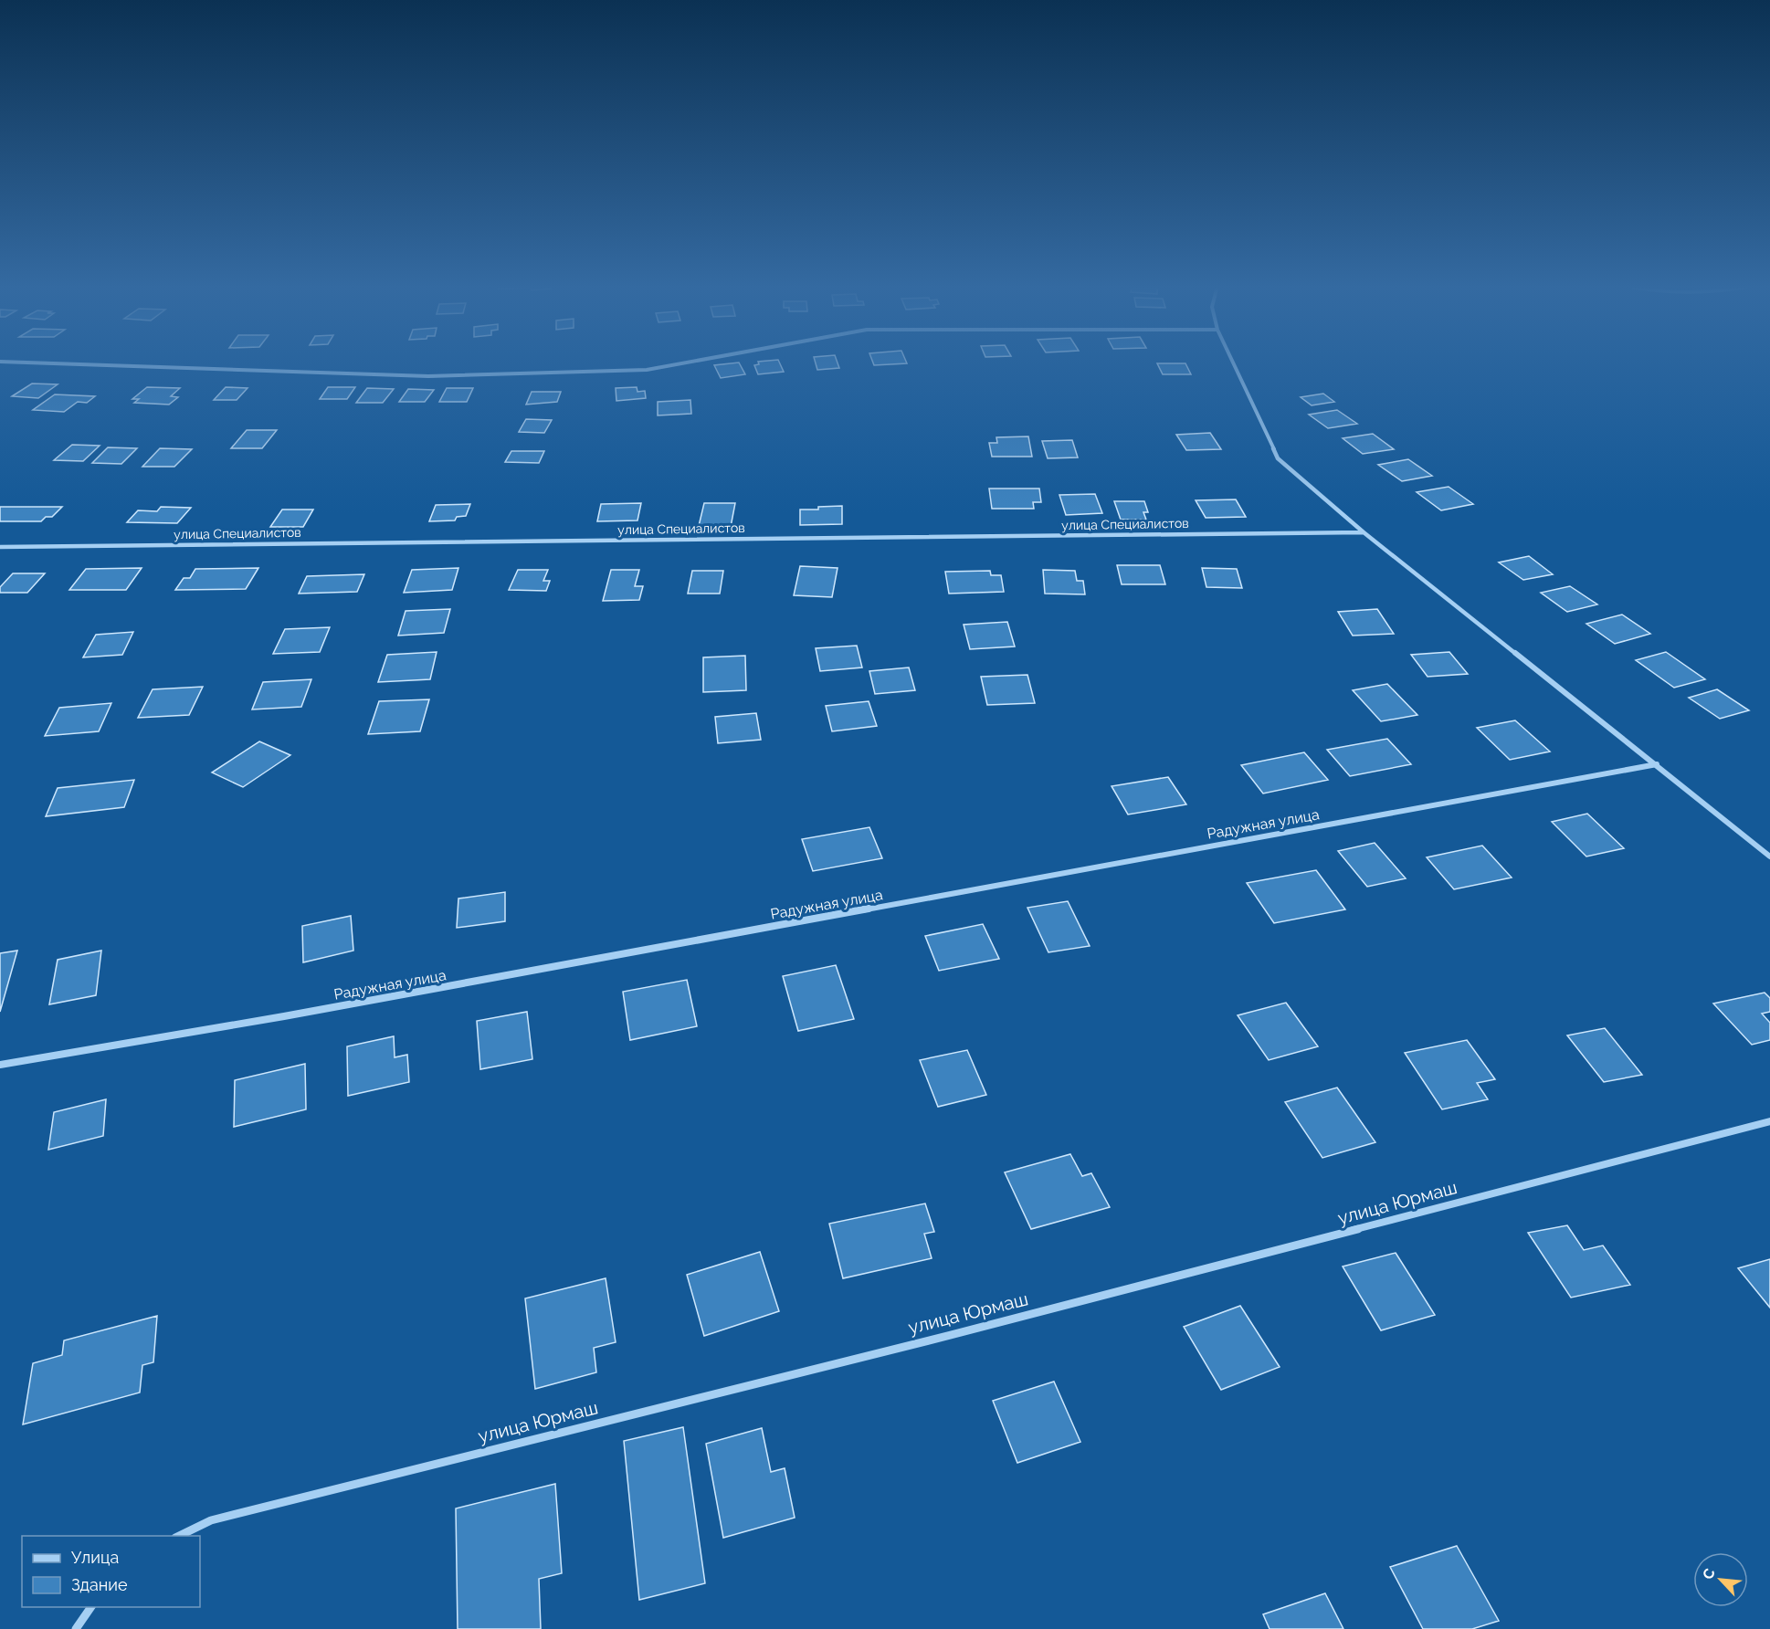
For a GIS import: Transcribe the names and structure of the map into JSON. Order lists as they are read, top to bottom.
{
  "streets": {
    "street": ["улица Специалистов", "Радужная улица", "улица Юрмаш"]
  },
  "legend": ["Улица", "Здание"],
  "north": "top left"
}
